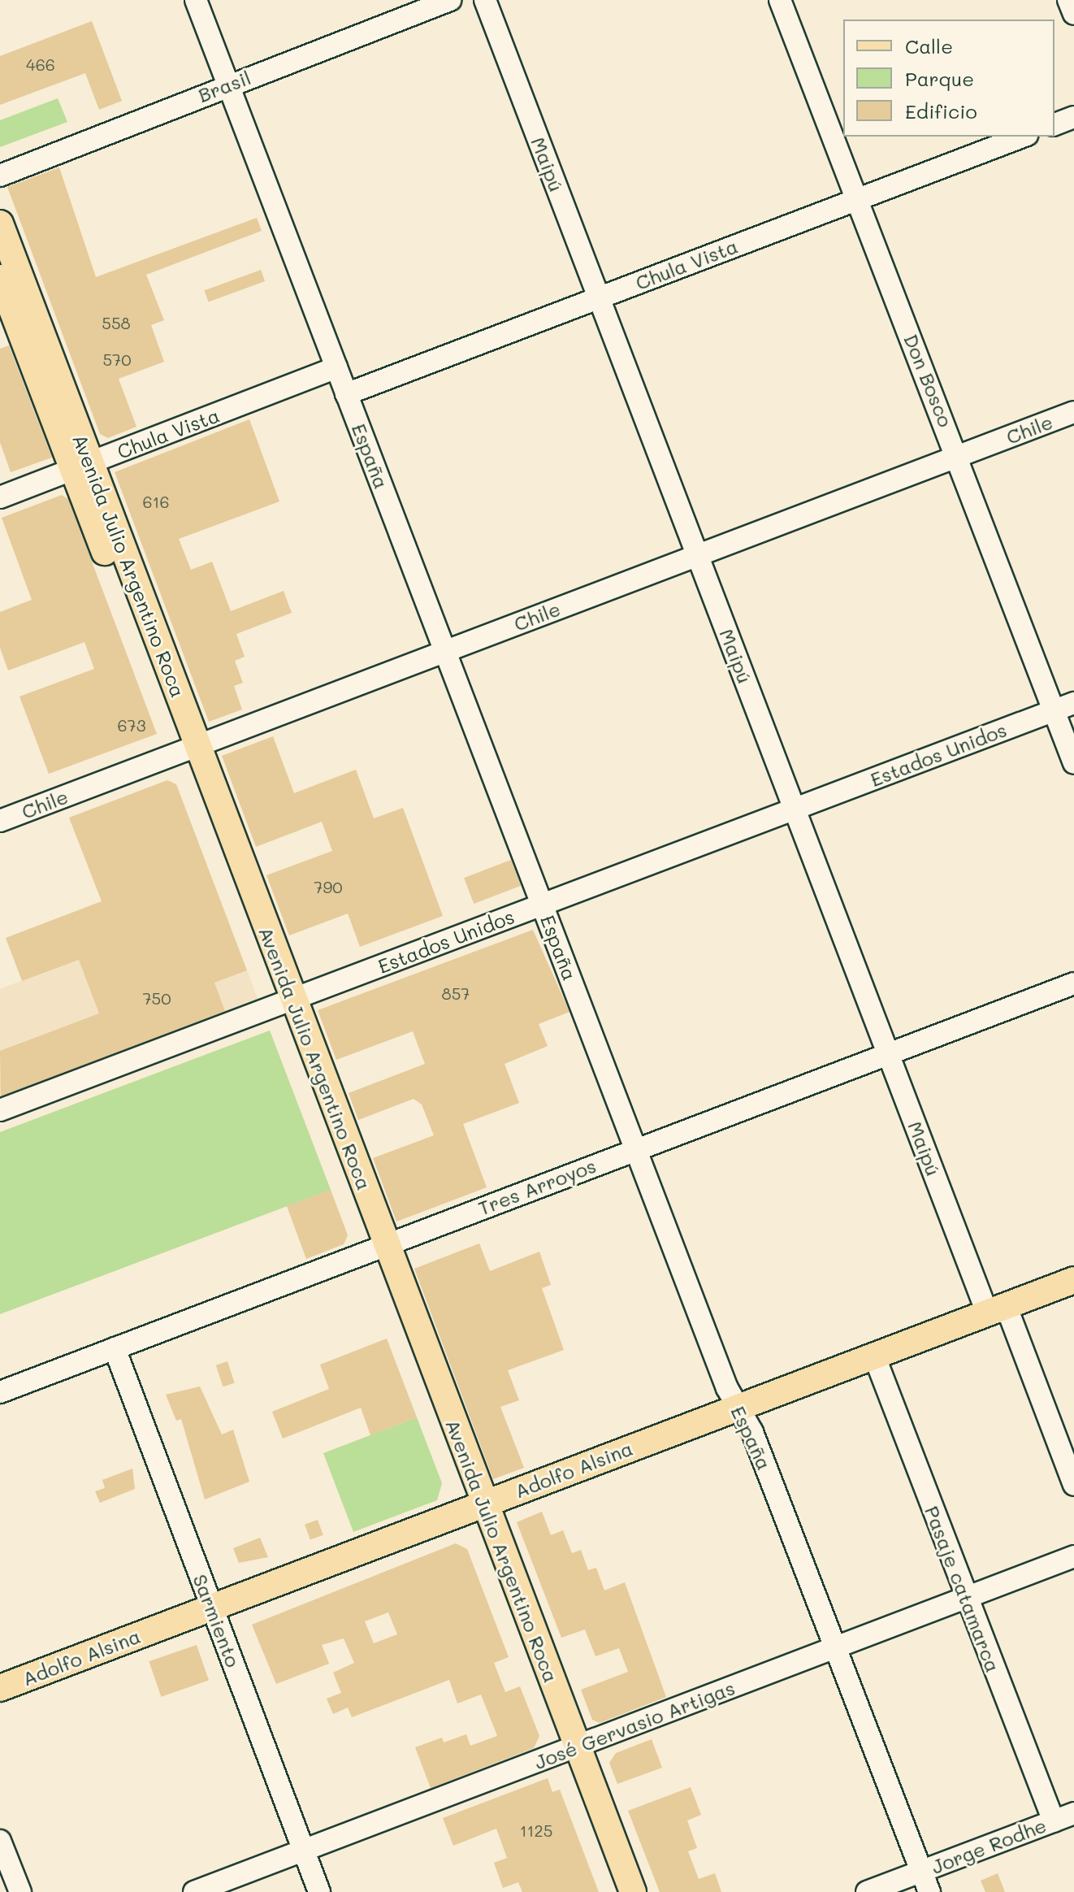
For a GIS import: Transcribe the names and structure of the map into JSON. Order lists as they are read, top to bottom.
{
  "streets": {
    "main road": ["Avenida Julio Argentino Roca", "Adolfo Alsina"],
    "street": [
      "Brasil",
      "Maipú",
      "Chula Vista",
      "Don Bosco",
      "Chile",
      "España",
      "Estados Unidos",
      "Tres Arroyos",
      "Pasaje catamarca",
      "Sarmiento",
      "José Gervasio Artigas",
      "Jorge Rodhe"
    ]
  },
  "crossings": [
    ["Brasil", "España"],
    ["Maipú", "Chula Vista"],
    ["Maipú", "Chile"],
    ["Maipú", "Estados Unidos"],
    ["Maipú", "Tres Arroyos"],
    ["Maipú", "Adolfo Alsina"],
    ["Chula Vista", "Don Bosco"],
    ["Chula Vista", "España"],
    ["Chula Vista", "Avenida Julio Argentino Roca"],
    ["Don Bosco", "Chile"],
    ["Don Bosco", "Estados Unidos"],
    ["Chile", "España"],
    ["Chile", "Avenida Julio Argentino Roca"],
    ["España", "Estados Unidos"],
    ["España", "Tres Arroyos"],
    ["España", "Adolfo Alsina"],
    ["España", "José Gervasio Artigas"],
    ["España", "Jorge Rodhe"],
    ["Avenida Julio Argentino Roca", "Estados Unidos"],
    ["Avenida Julio Argentino Roca", "Tres Arroyos"],
    ["Avenida Julio Argentino Roca", "Adolfo Alsina"],
    ["Avenida Julio Argentino Roca", "José Gervasio Artigas"],
    ["Tres Arroyos", "Sarmiento"],
    ["Adolfo Alsina", "Pasaje catamarca"],
    ["Adolfo Alsina", "Sarmiento"],
    ["Pasaje catamarca", "José Gervasio Artigas"],
    ["Pasaje catamarca", "Jorge Rodhe"],
    ["Sarmiento", "José Gervasio Artigas"]
  ],
  "house_numbers": [
    "466",
    "558",
    "570",
    "616",
    "673",
    "790",
    "857",
    "750",
    "1125"
  ],
  "legend": ["Calle", "Parque", "Edificio"]
}
